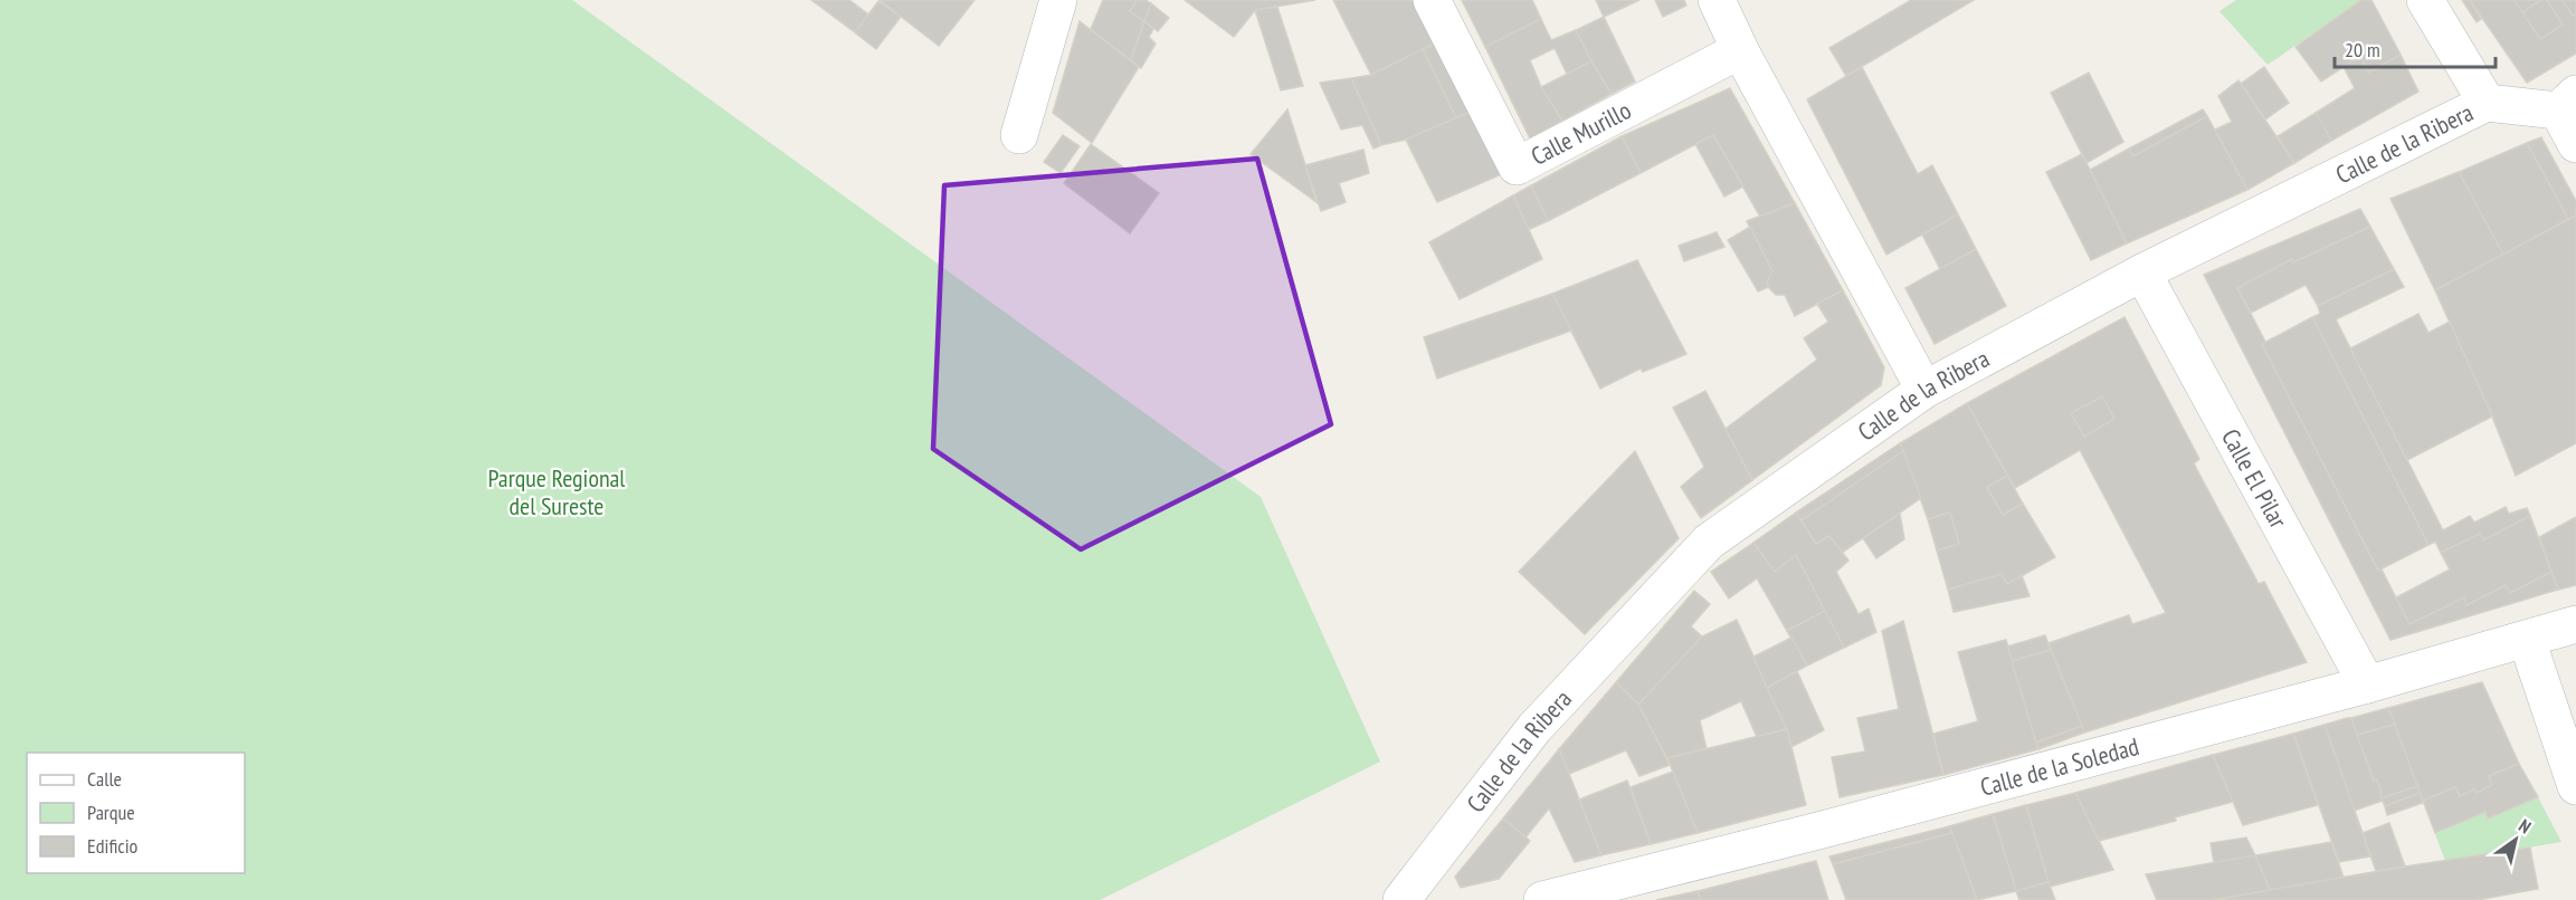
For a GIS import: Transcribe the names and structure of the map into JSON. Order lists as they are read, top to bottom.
{
  "streets": {
    "street": [
      "Calle Murillo",
      "Calle de la Ribera",
      "Calle El Pilar",
      "Calle de la Soledad"
    ]
  },
  "crossings": [
    ["Calle de la Ribera", "Calle El Pilar"],
    ["Calle El Pilar", "Calle de la Soledad"]
  ],
  "parks": ["Parque Regional del Sureste"],
  "legend": ["Calle", "Parque", "Edificio"],
  "scale_bar": "20 m",
  "north": "top right"
}
